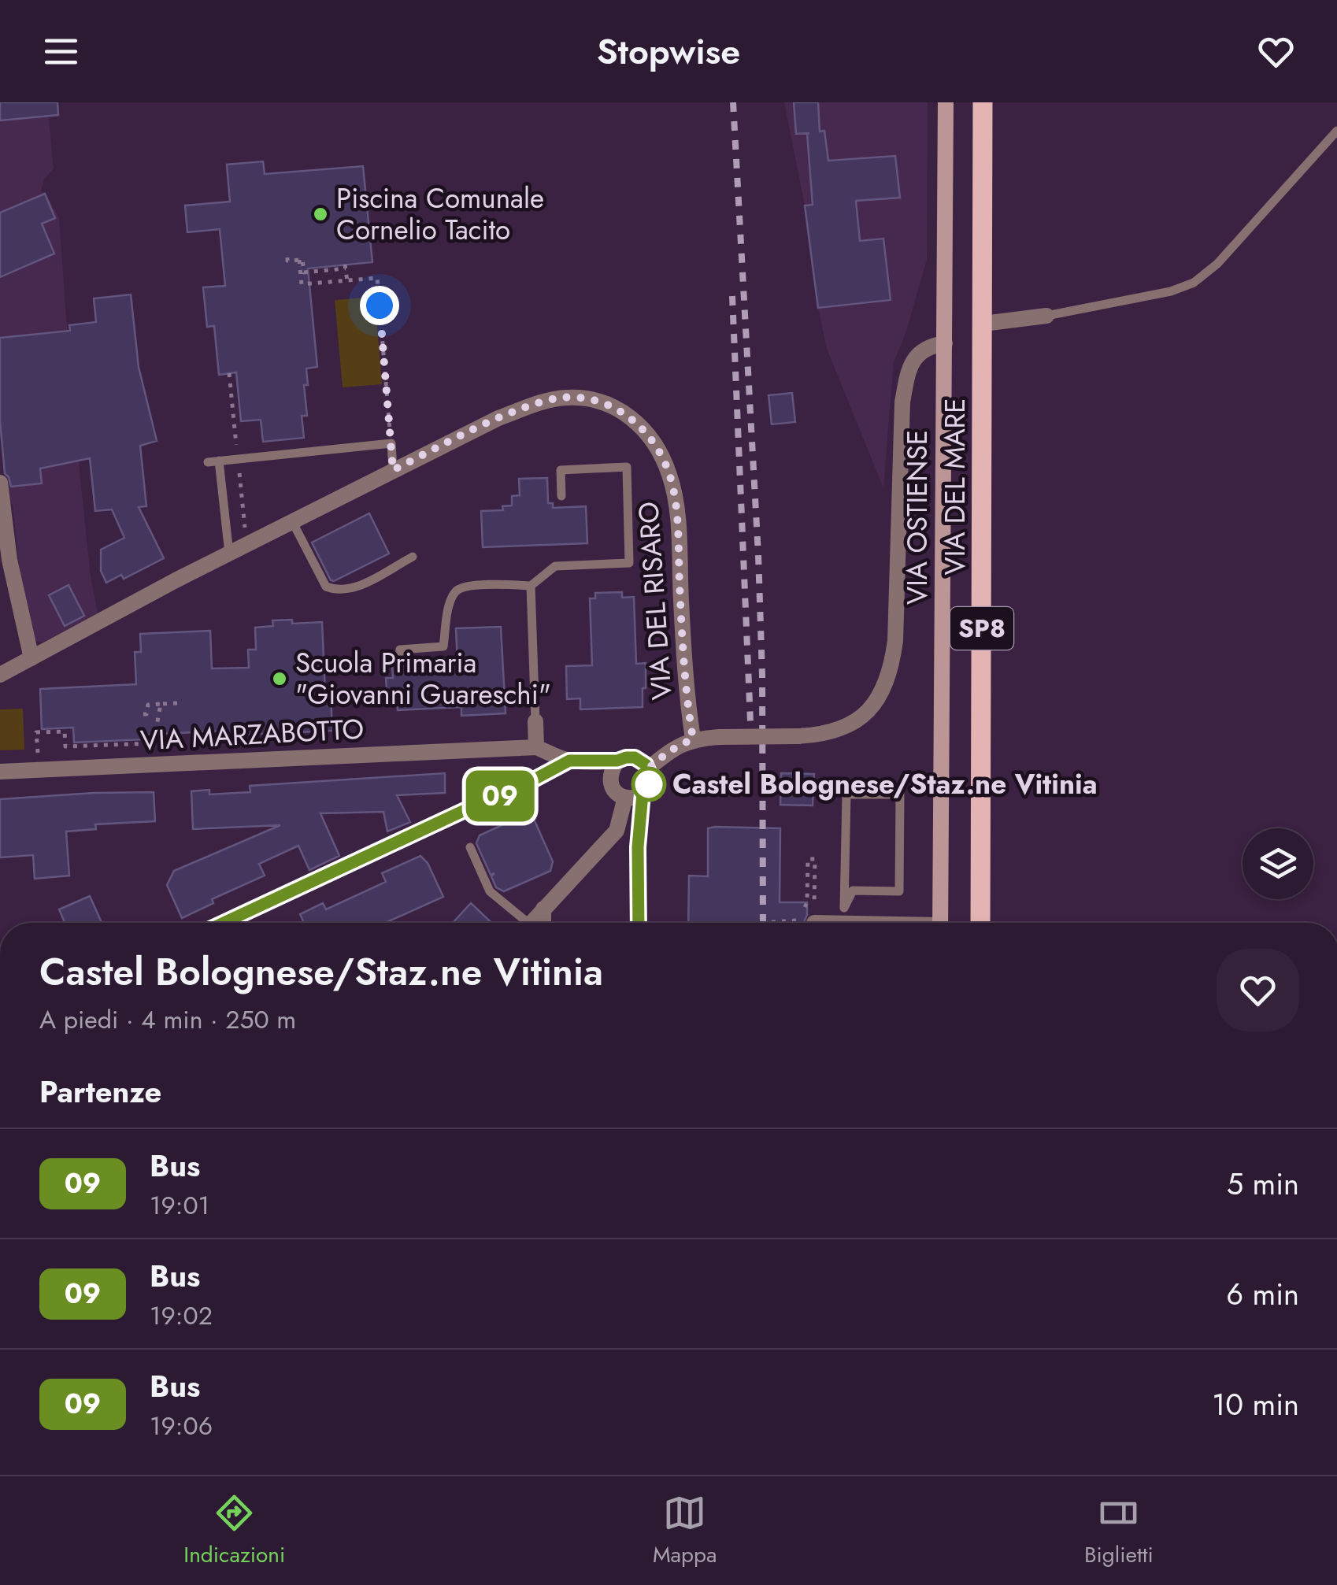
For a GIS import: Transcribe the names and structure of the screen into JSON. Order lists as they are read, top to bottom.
{
  "streets": {
    "main road": ["VIA DEL MARE", "VIA OSTIENSE", "SP8"],
    "street": ["VIA DEL RISARO", "VIA MARZABOTTO"]
  },
  "places": ["Piscina Comunale Cornelio Tacito", "Scuola Primaria \"Giovanni Guareschi\"", "Castel Bolognese/Staz.ne Vitinia"],
  "lines": ["bus line 09"],
  "page": {
    "header": "Stopwise",
    "on_map": "09",
    "heading": [
      ["Castel Bolognese/Staz.ne Vitinia", "A piedi · 4 min · 250 m"],
      "Partenze"
    ],
    "list": [
      {
        "mark": "09",
        "name": "Bus",
        "note": "19:01",
        "value": "5 min"
      },
      {
        "mark": "09",
        "name": "Bus",
        "note": "19:02",
        "value": "6 min"
      },
      {
        "mark": "09",
        "name": "Bus",
        "note": "19:06",
        "value": "10 min"
      }
    ],
    "tabs": ["Indicazioni", "Mappa", "Biglietti"]
  }
}
